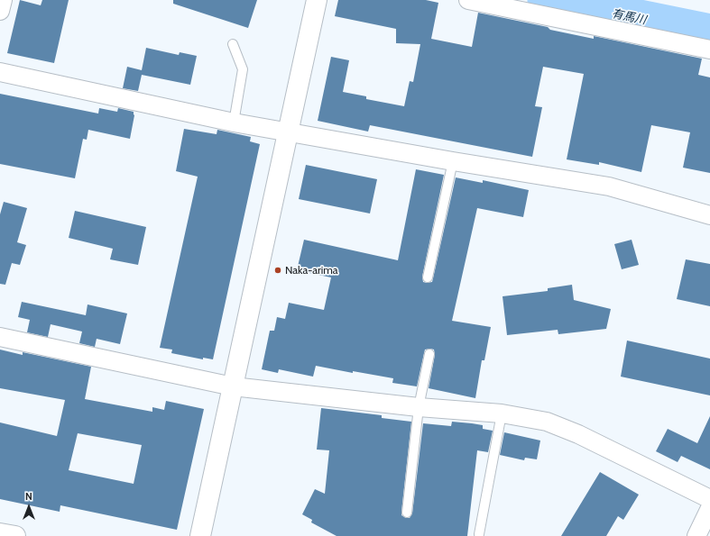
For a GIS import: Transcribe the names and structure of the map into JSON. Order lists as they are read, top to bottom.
{
  "water": ["有馬川"],
  "places": ["Naka-arima"],
  "north": "top"
}
